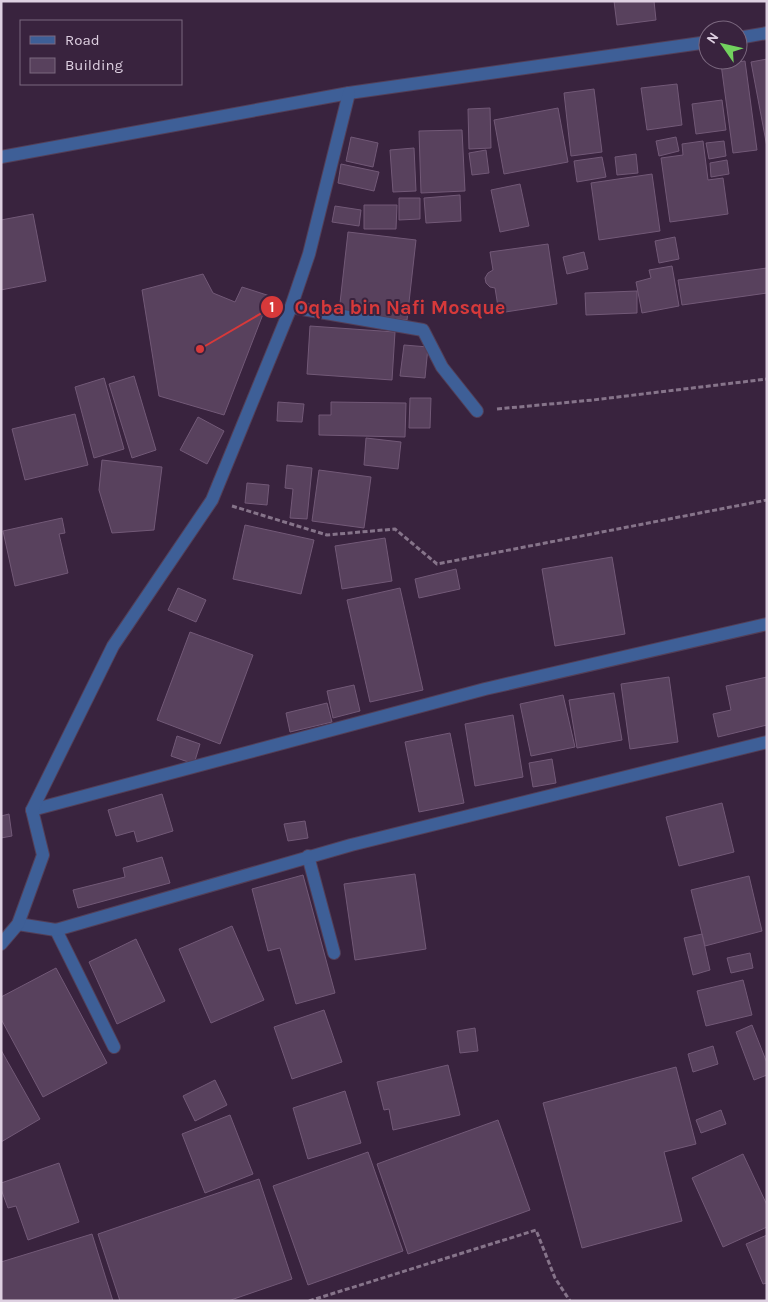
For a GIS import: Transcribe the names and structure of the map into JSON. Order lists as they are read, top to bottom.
{
  "places": ["Oqba bin Nafi Mosque"],
  "legend": ["Road", "Building"],
  "north": "top left"
}
